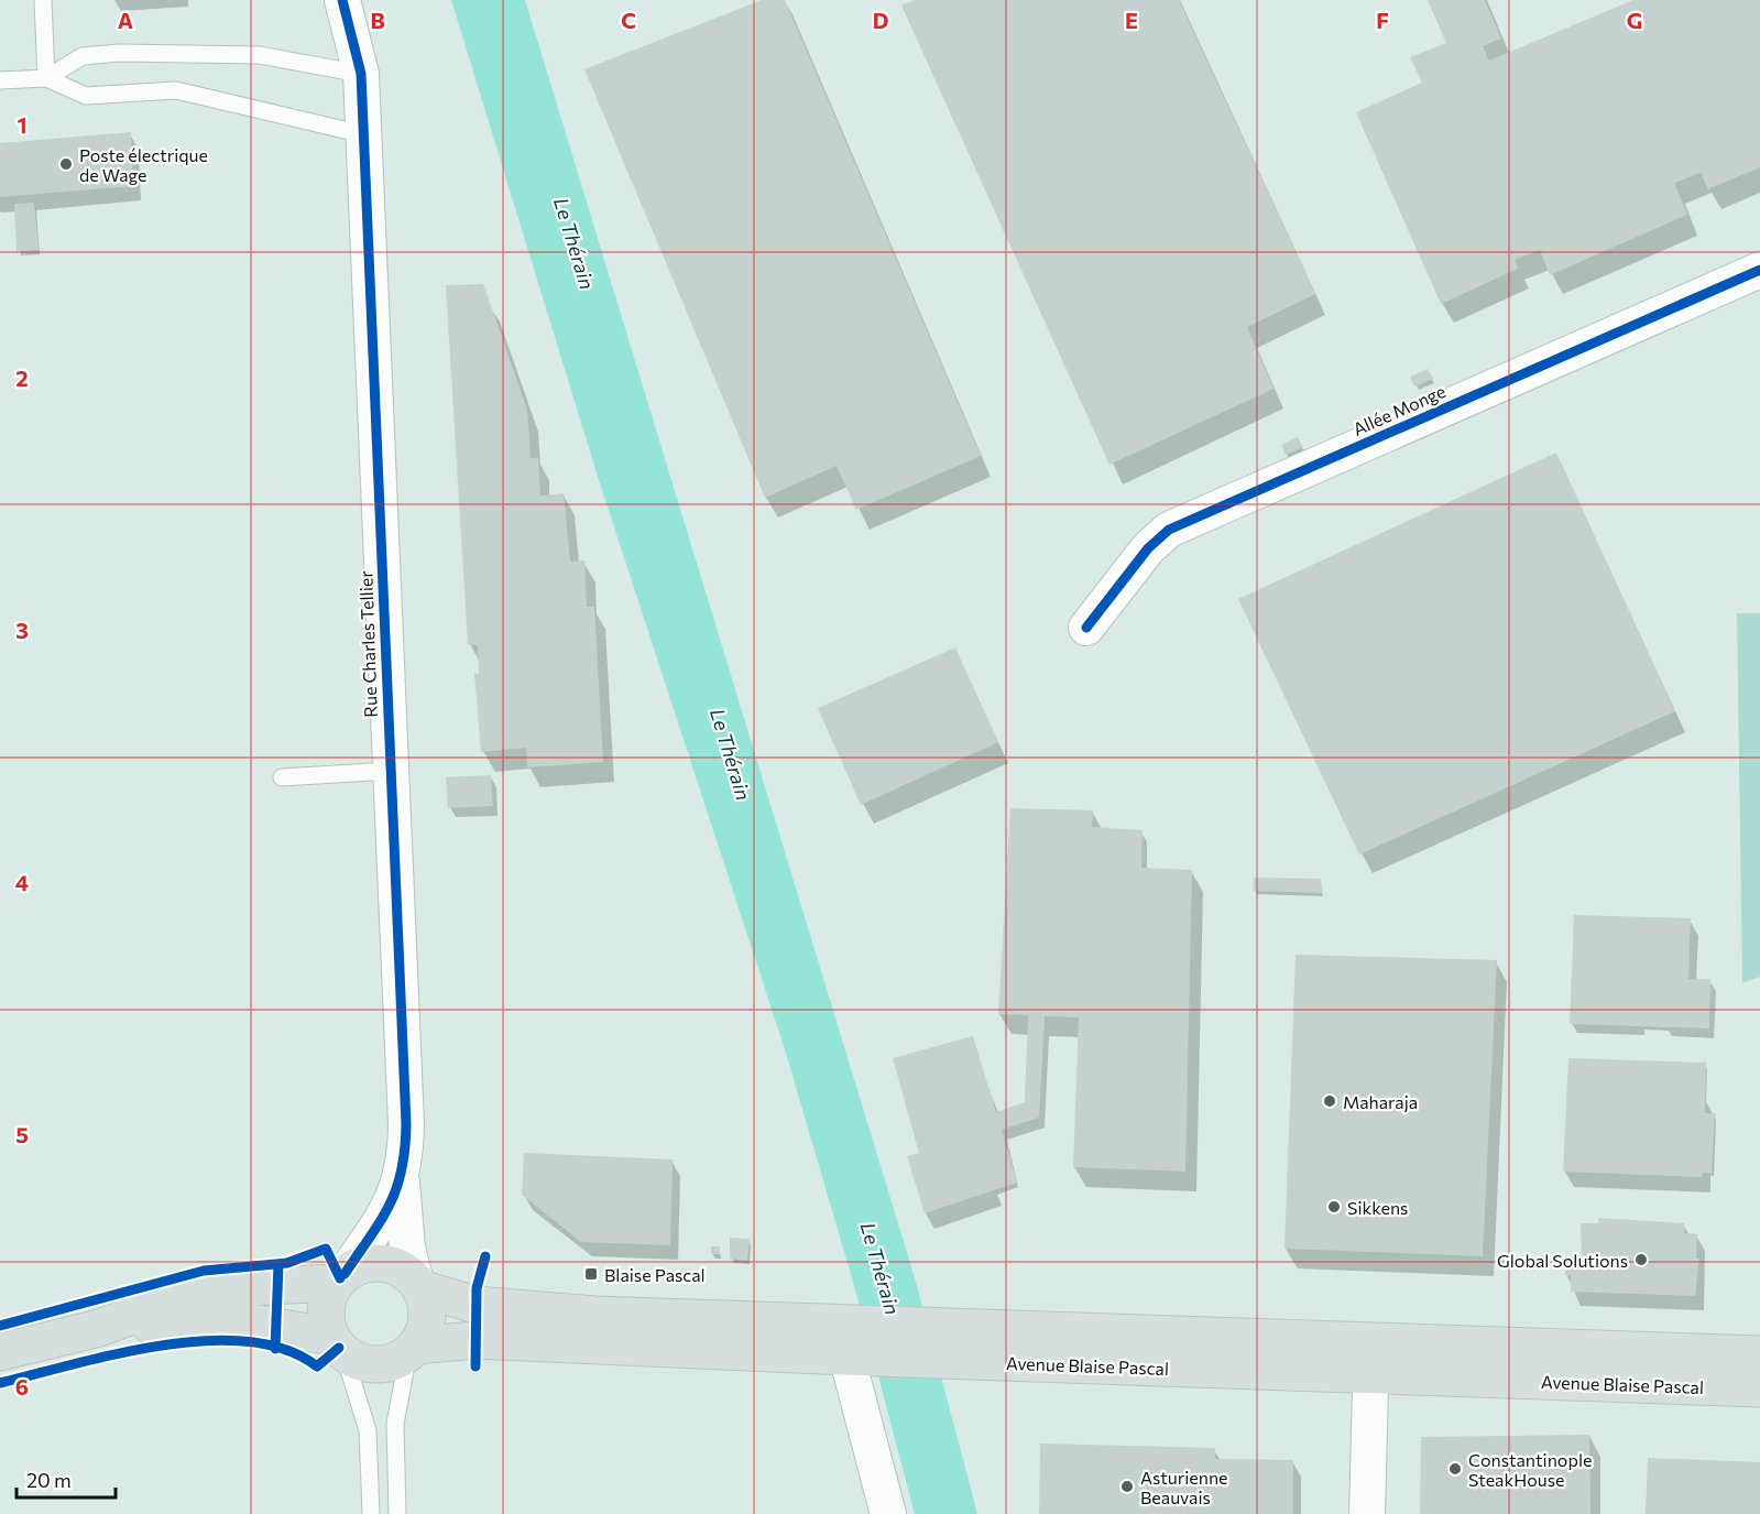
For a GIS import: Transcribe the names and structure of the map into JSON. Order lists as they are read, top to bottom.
{
  "streets": {
    "main road": ["Avenue Blaise Pascal"],
    "street": ["Allée Monge", "Rue Charles Tellier"]
  },
  "crossings": [
    ["Rue Charles Tellier", "Avenue Blaise Pascal"]
  ],
  "water": ["Le Thérain"],
  "places": {
    "other": [
      "Poste électrique de Wage",
      "Maharaja",
      "Sikkens",
      "Global Solutions",
      "Constantinople SteakHouse",
      "Asturienne Beauvais"
    ],
    "transit": ["Blaise Pascal"]
  },
  "scale_bar": "20 m",
  "grid": {
    "columns": [
      "A",
      "B",
      "C",
      "D",
      "E",
      "F",
      "G"
    ],
    "rows": [
      "1",
      "2",
      "3",
      "4",
      "5",
      "6"
    ]
  }
}
